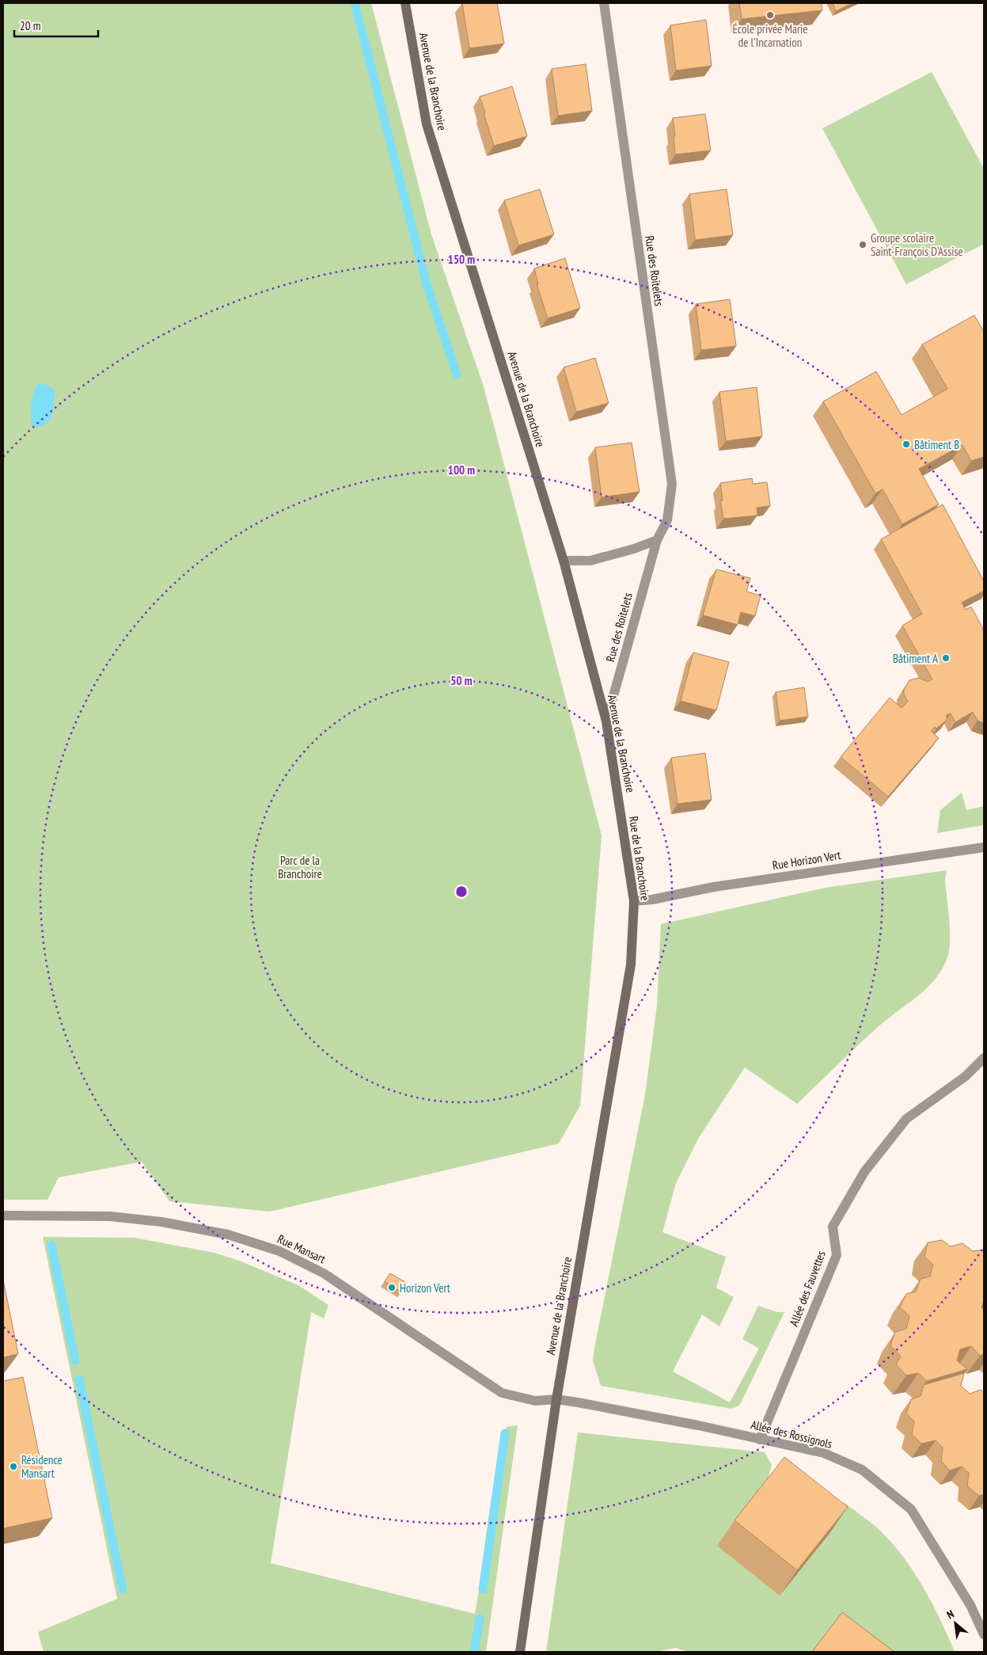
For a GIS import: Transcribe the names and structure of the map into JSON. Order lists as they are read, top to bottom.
{
  "streets": {
    "main road": ["Avenue de la Branchoire", "Rue de la Branchoire"],
    "street": [
      "Rue des Roitelets",
      "Rue Horizon Vert",
      "Rue Mansart",
      "Allée des Fauvettes",
      "Allée des Rossignols"
    ]
  },
  "crossings": [
    ["Avenue de la Branchoire", "Rue des Roitelets"],
    ["Avenue de la Branchoire", "Rue de la Branchoire"],
    ["Avenue de la Branchoire", "Rue Mansart"],
    ["Avenue de la Branchoire", "Allée des Rossignols"],
    ["Rue de la Branchoire", "Rue Horizon Vert"],
    ["Rue Mansart", "Allée des Rossignols"],
    ["Allée des Fauvettes", "Allée des Rossignols"]
  ],
  "parks": ["Parc de la Branchoire"],
  "places": [
    "École privée Marie de l'Incarnation",
    "Groupe scolaire Saint-François D'Assise",
    "Bâtiment B",
    "Bâtiment A",
    "Horizon Vert",
    "Résidence Mansart"
  ],
  "scale_bar": "20 m",
  "north": "top left",
  "rings": ["150 m", "100 m", "50 m"]
}
